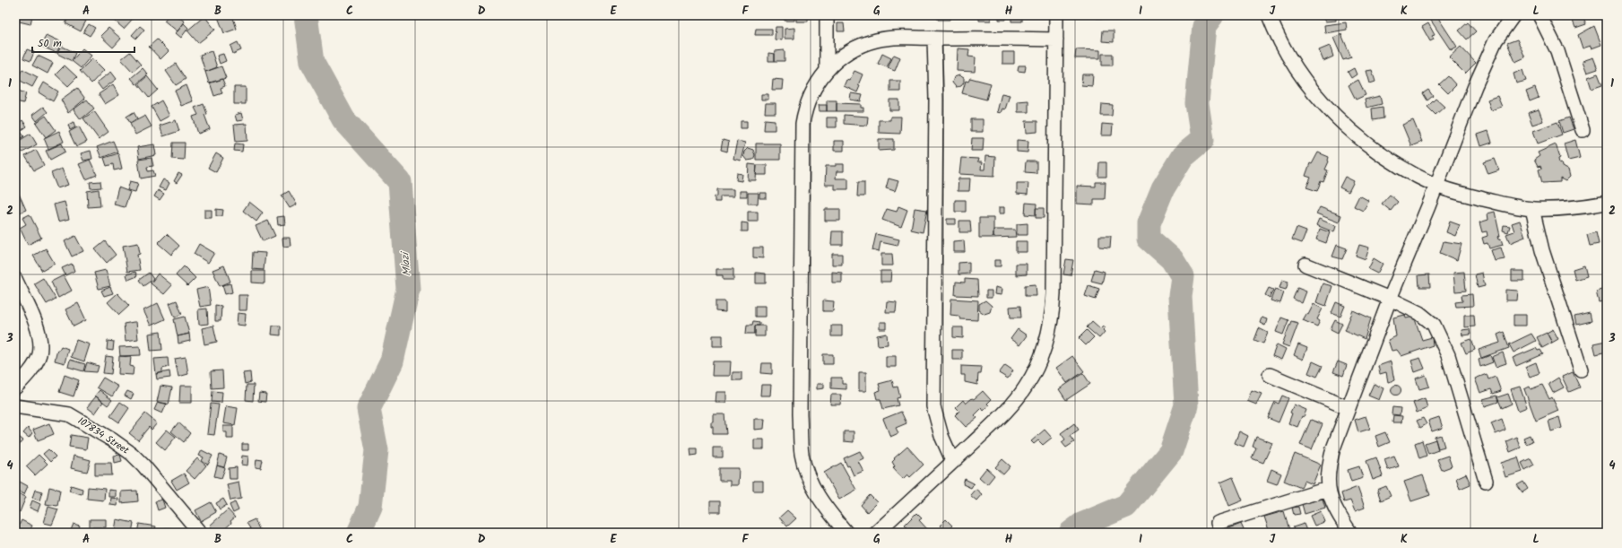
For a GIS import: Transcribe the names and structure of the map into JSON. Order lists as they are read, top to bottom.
{
  "streets": {
    "street": ["107834 Street"]
  },
  "water": ["Mlazi"],
  "scale_bar": "50 m",
  "grid": {
    "columns": [
      "A",
      "B",
      "C",
      "D",
      "E",
      "F",
      "G",
      "H",
      "I",
      "J",
      "K",
      "L"
    ],
    "rows": [
      "1",
      "2",
      "3",
      "4"
    ]
  }
}
